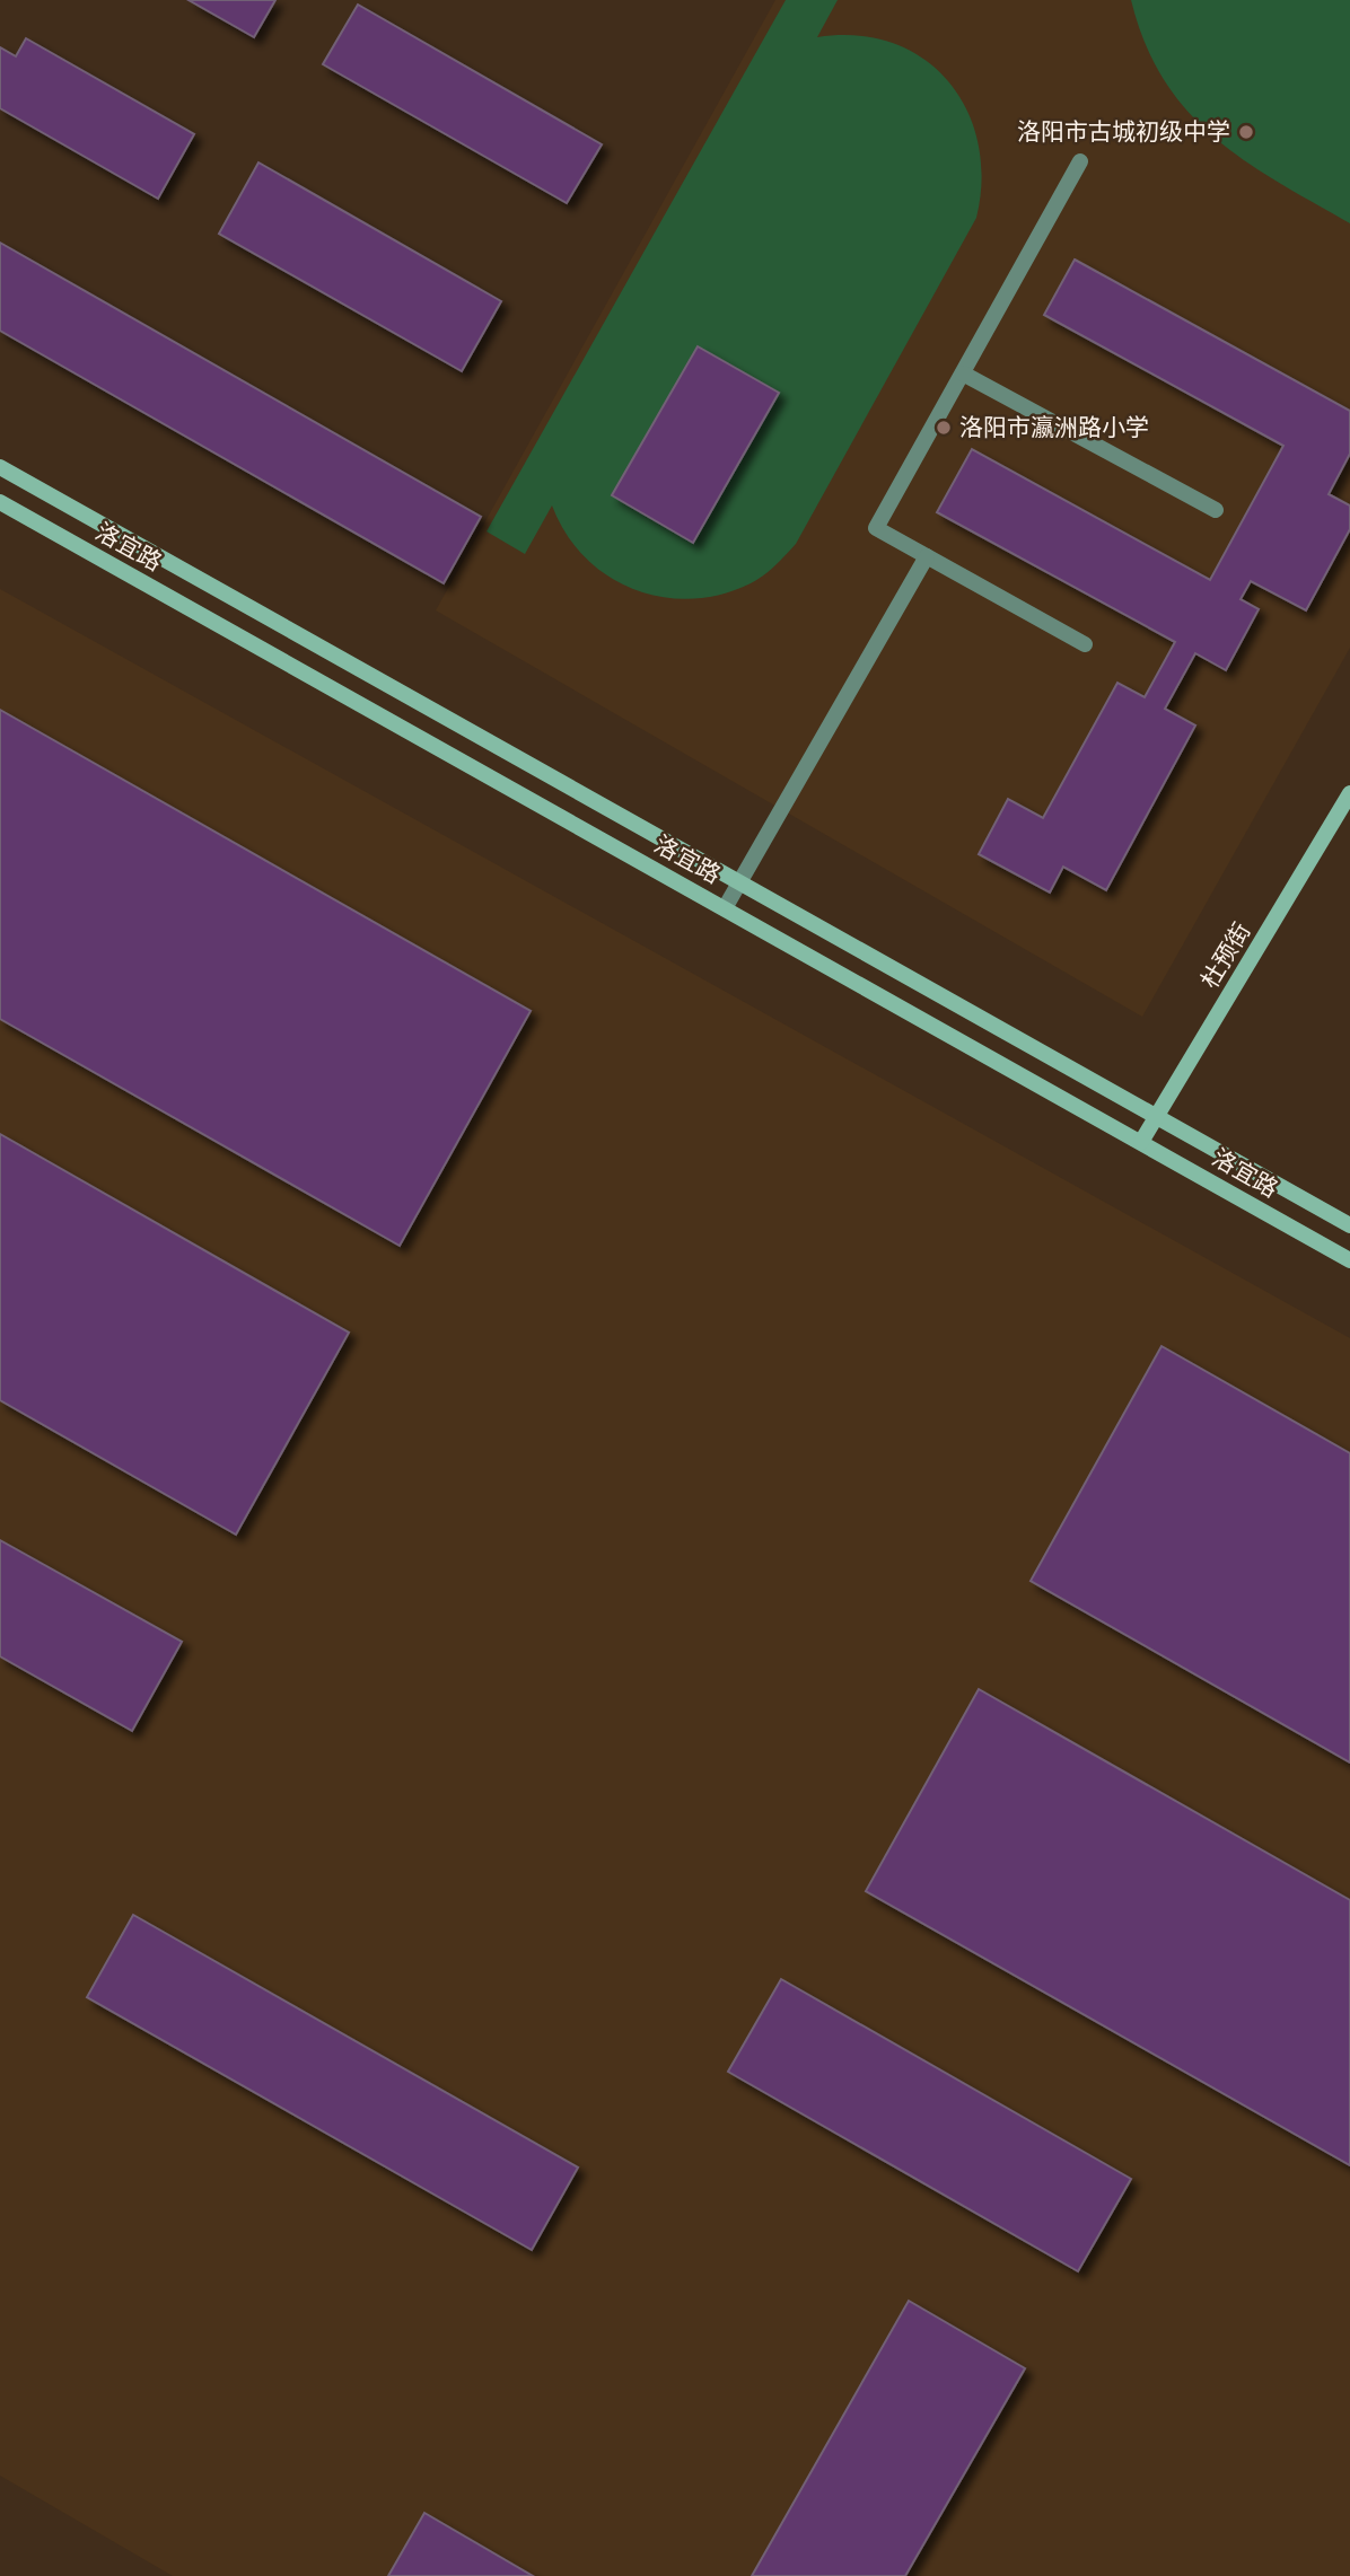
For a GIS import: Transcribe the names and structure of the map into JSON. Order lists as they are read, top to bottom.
{
  "streets": {
    "street": ["洛宜路", "杜预街"]
  },
  "crossings": [
    ["洛宜路", "杜预街"]
  ],
  "places": ["洛阳市古城初级中学", "洛阳市瀛洲路小学"]
}
